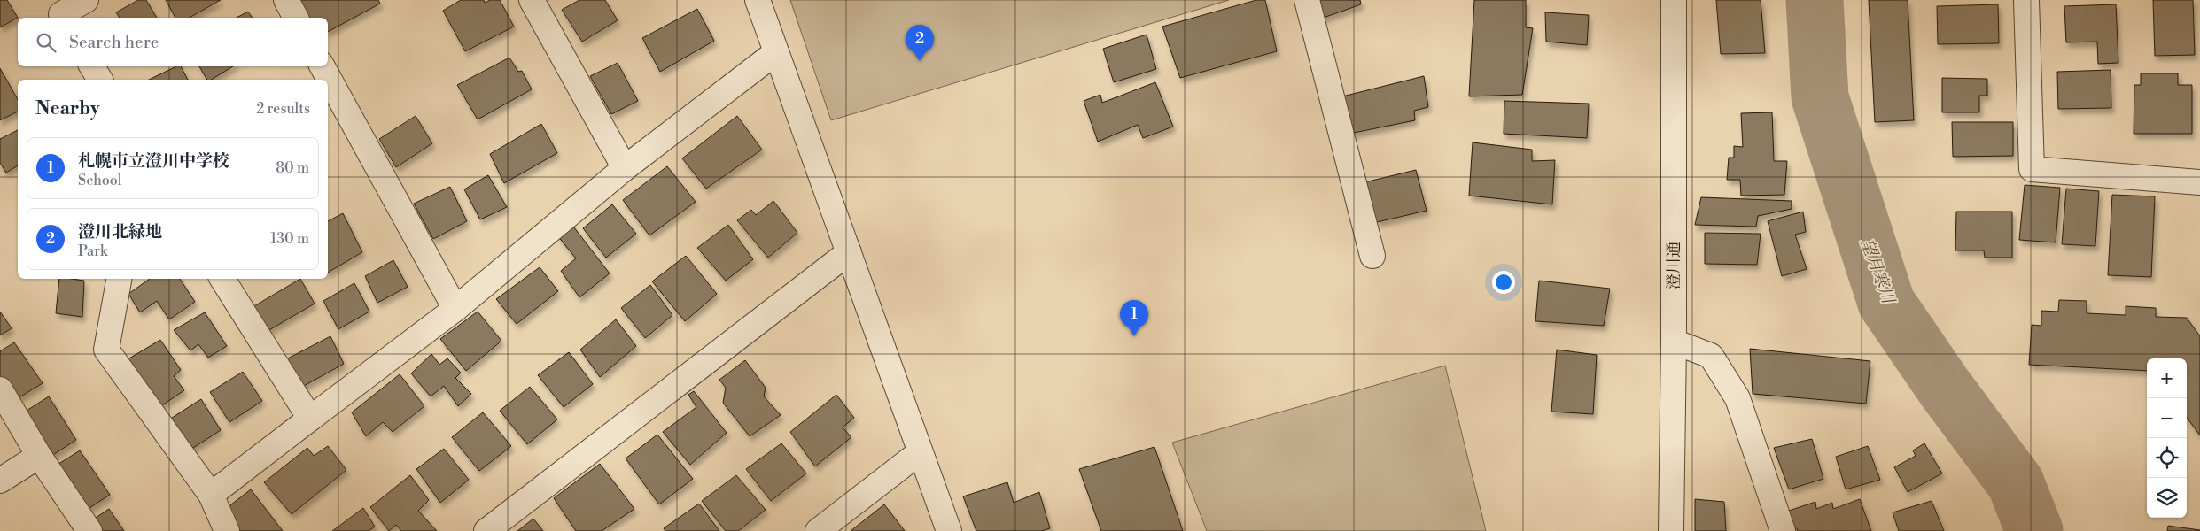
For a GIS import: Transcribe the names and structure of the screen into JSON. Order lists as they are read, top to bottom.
{
  "streets": {
    "street": ["澄川通"]
  },
  "water": ["望月寒川"],
  "page": {
    "search": "Search here",
    "pins": ["2", "1"],
    "heading": ["Nearby", "2 results"],
    "list": [
      {
        "mark": "1",
        "name": "札幌市立澄川中学校",
        "note": "School",
        "value": "80 m"
      },
      {
        "mark": "2",
        "name": "澄川北緑地",
        "note": "Park",
        "value": "130 m"
      }
    ],
    "map_buttons": ["+", "−"]
  }
}
